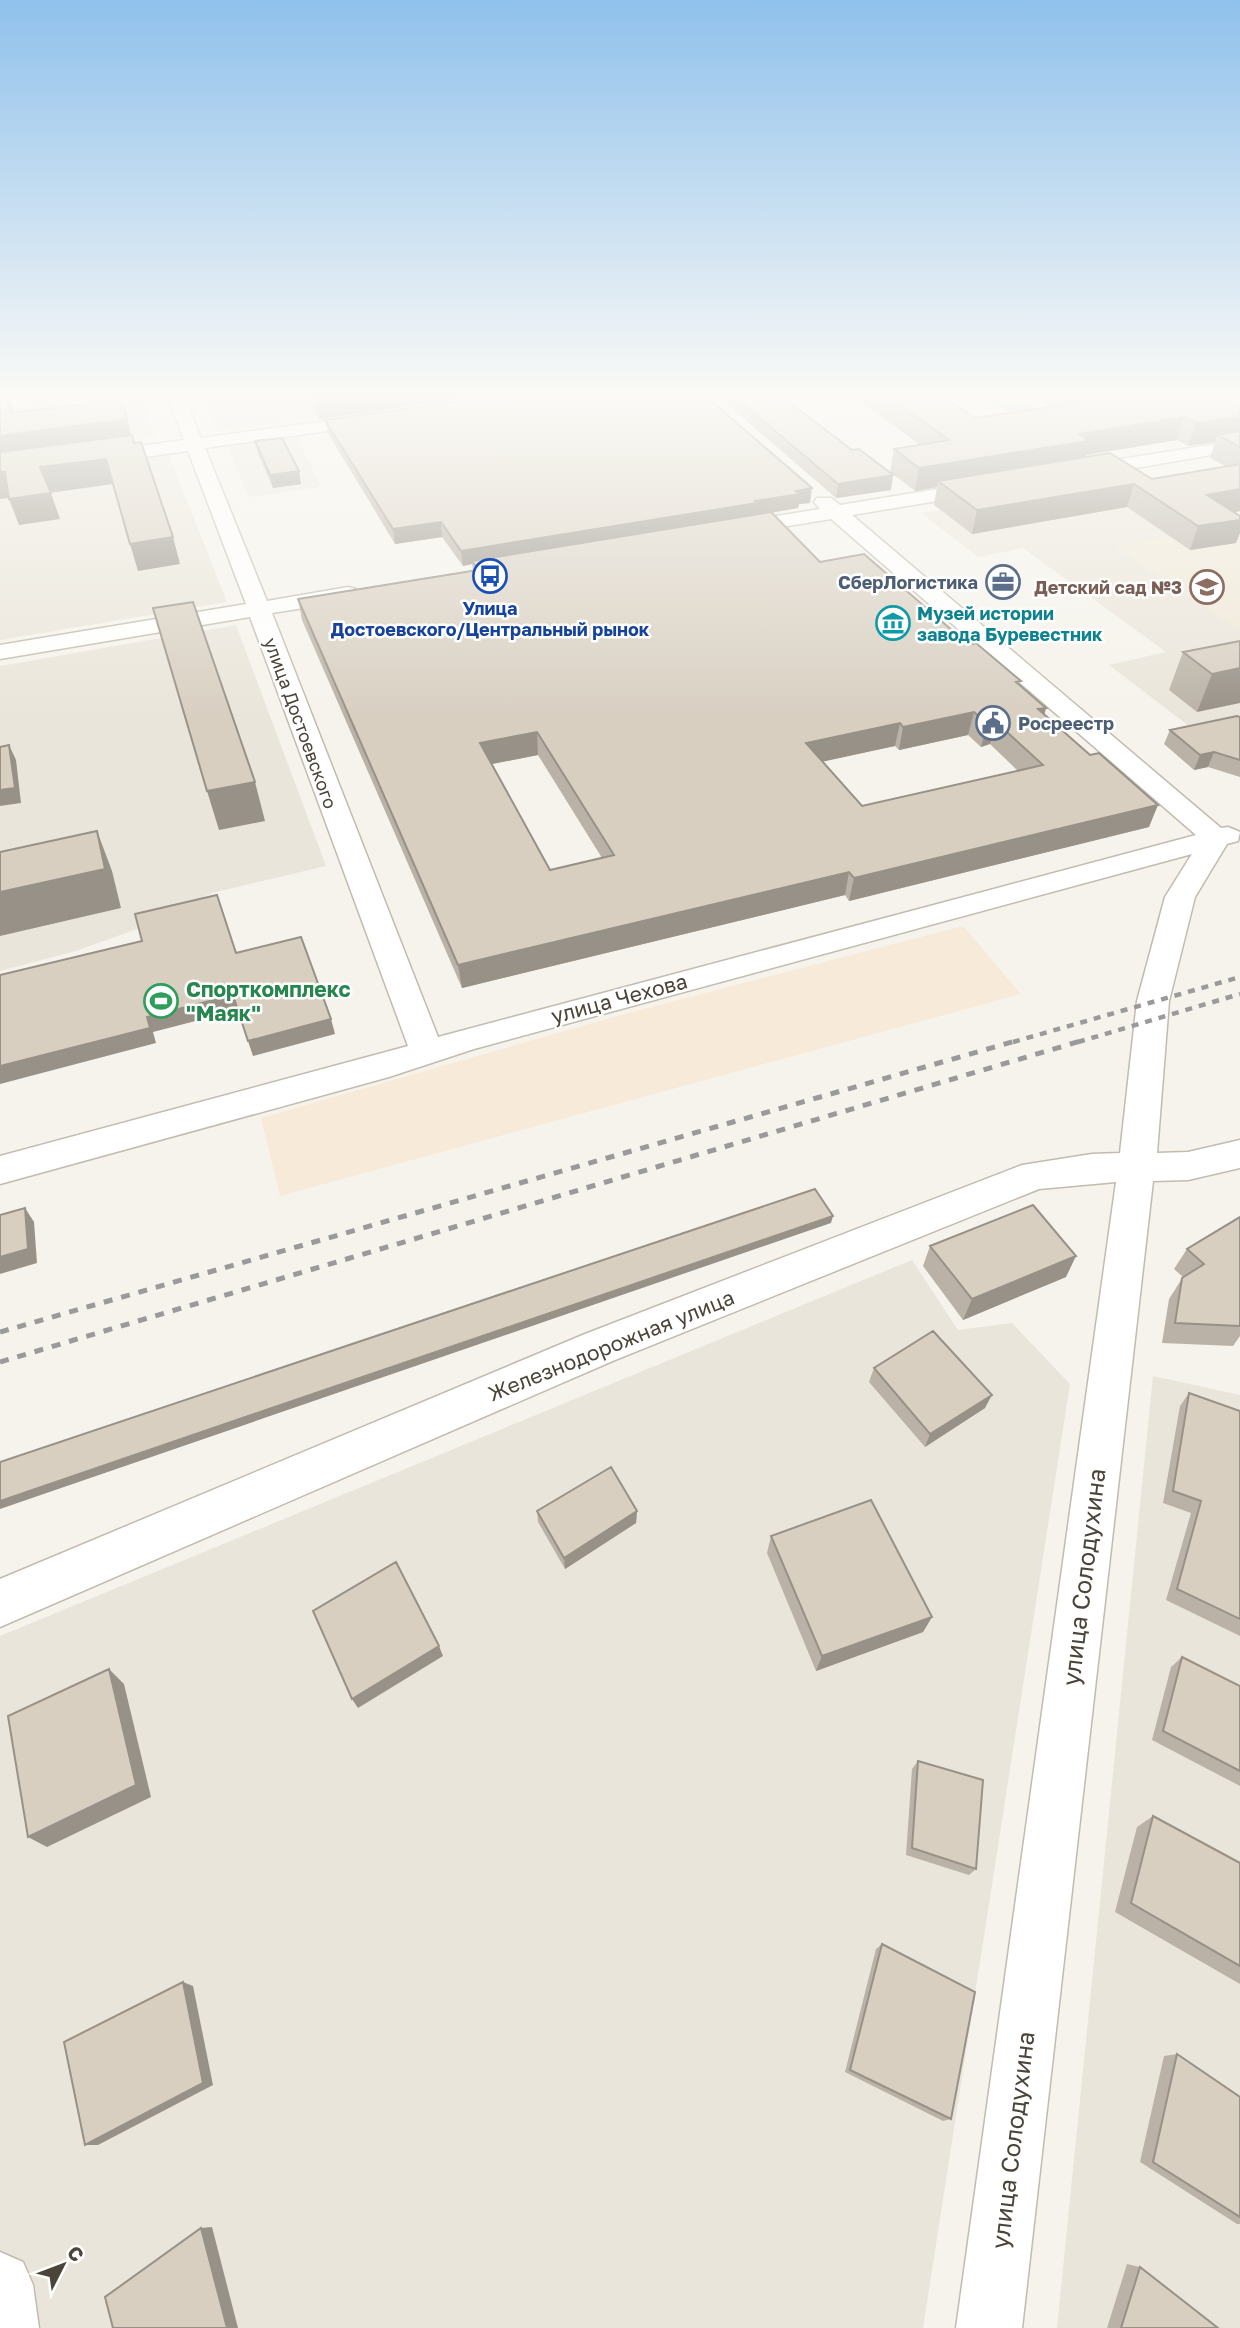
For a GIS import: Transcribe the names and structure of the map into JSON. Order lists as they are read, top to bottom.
{
  "streets": {
    "street": [
      "улица Достоевского",
      "улица Чехова",
      "Железнодорожная улица",
      "улица Солодухина"
    ]
  },
  "crossings": [
    ["улица Достоевского", "улица Чехова"],
    ["улица Чехова", "улица Солодухина"],
    ["Железнодорожная улица", "улица Солодухина"]
  ],
  "places": {
    "bus stop": ["Улица Достоевского/Центральный рынок"],
    "office": ["СберЛогистика"],
    "school or university": ["Детский сад №3"],
    "museum": ["Музей истории завода Буревестник"],
    "public building": ["Росреестр"],
    "sports": ["Спорткомплекс \"Маяк\""]
  },
  "north": "top right"
}
